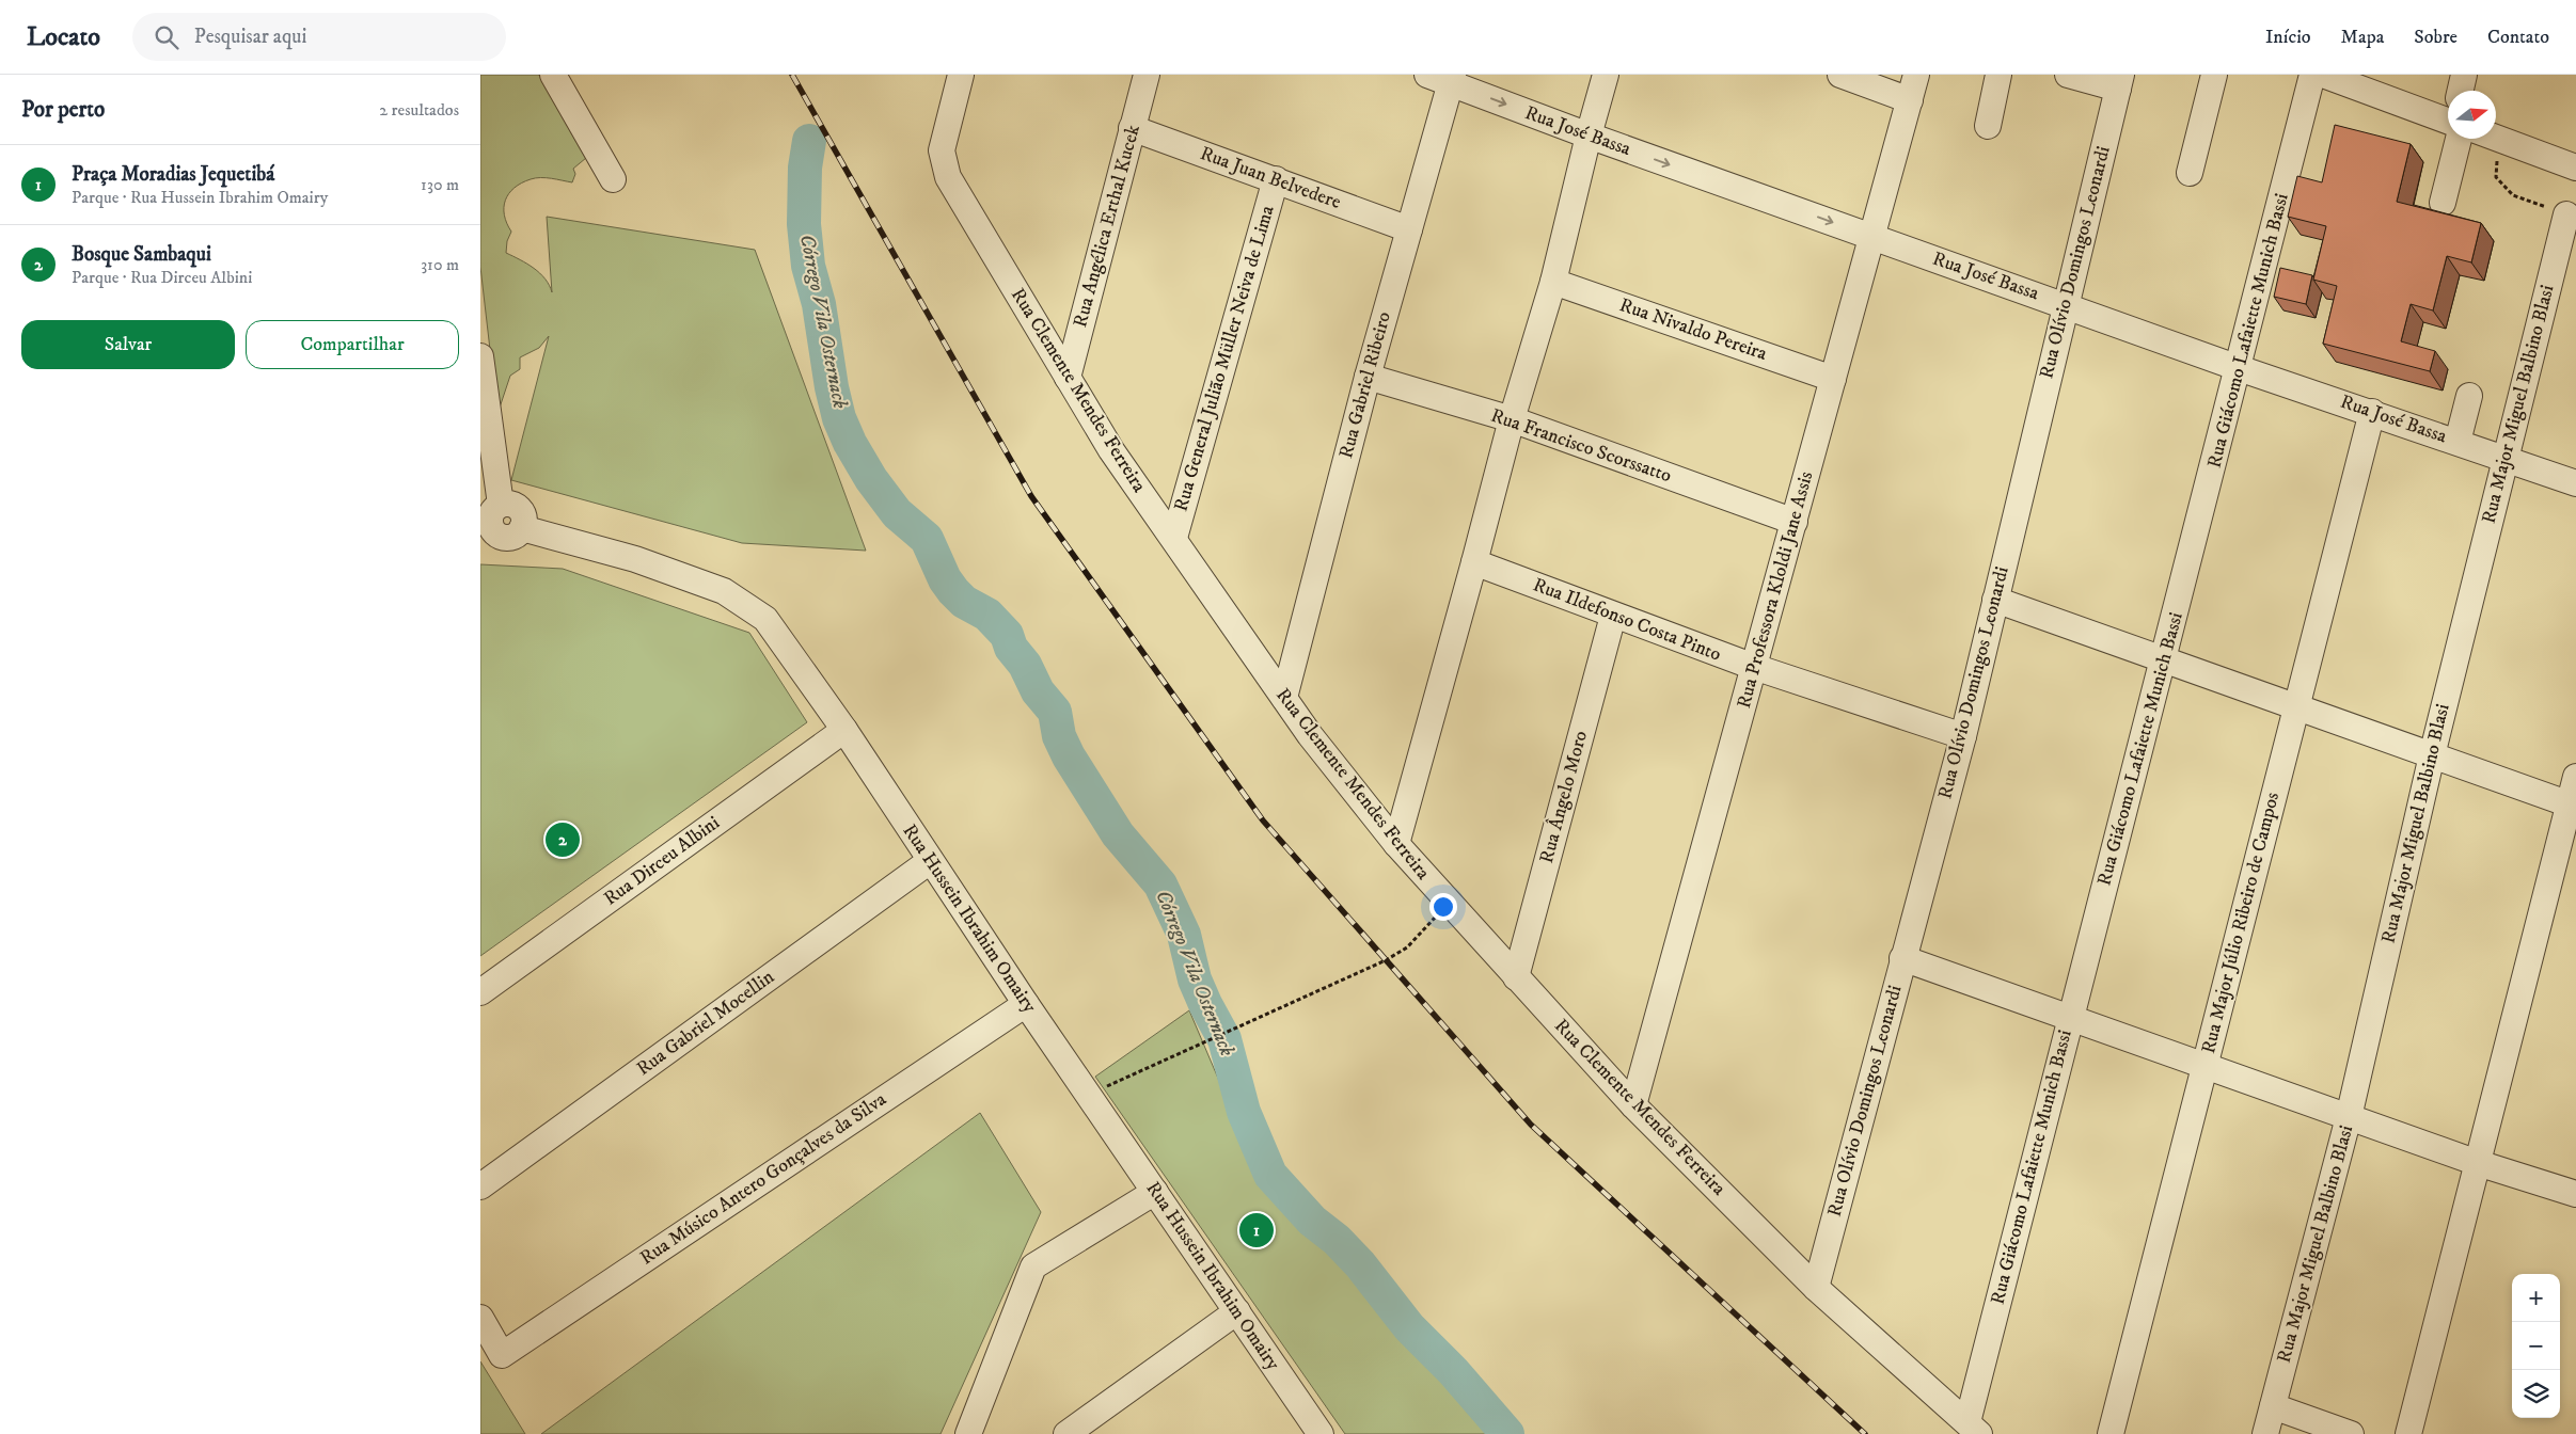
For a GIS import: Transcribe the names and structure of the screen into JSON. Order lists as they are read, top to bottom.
{
  "streets": {
    "street": [
      "Rua José Bassa",
      "Rua Juan Belvedere",
      "Rua Angélica Erthal Kucek",
      "Rua Olívio Domingos Leonardi",
      "Rua Nivaldo Pereira",
      "Rua Giácomo Lafaiette Munich Bassi",
      "Rua General Julião Müller Neiva de Lima",
      "Rua Gabriel Ribeiro",
      "Rua Clemente Mendes Ferreira",
      "Rua Major Miguel Balbino Blasi",
      "Rua Francisco Scorssatto",
      "Rua Professora Kloldi Jane Assis",
      "Rua Ildefonso Costa Pinto",
      "Rua Ângelo Moro",
      "Rua Dirceu Albini",
      "Rua Hussein Ibrahim Omairy",
      "Rua Major Júlio Ribeiro de Campos",
      "Rua Gabriel Mocellin",
      "Rua Músico Antero Gonçalves da Silva"
    ]
  },
  "crossings": [
    ["Rua José Bassa", "Rua Olívio Domingos Leonardi"],
    ["Rua José Bassa", "Rua Giácomo Lafaiette Munich Bassi"],
    ["Rua José Bassa", "Rua Gabriel Ribeiro"],
    ["Rua José Bassa", "Rua Major Miguel Balbino Blasi"],
    ["Rua José Bassa", "Rua Professora Kloldi Jane Assis"],
    ["Rua José Bassa", "Rua Major Júlio Ribeiro de Campos"],
    ["Rua Juan Belvedere", "Rua Angélica Erthal Kucek"],
    ["Rua Juan Belvedere", "Rua General Julião Müller Neiva de Lima"],
    ["Rua Juan Belvedere", "Rua Gabriel Ribeiro"],
    ["Rua Angélica Erthal Kucek", "Rua Clemente Mendes Ferreira"],
    ["Rua Olívio Domingos Leonardi", "Rua Clemente Mendes Ferreira"],
    ["Rua Olívio Domingos Leonardi", "Rua Ildefonso Costa Pinto"],
    ["Rua Nivaldo Pereira", "Rua Professora Kloldi Jane Assis"],
    ["Rua Giácomo Lafaiette Munich Bassi", "Rua Clemente Mendes Ferreira"],
    ["Rua General Julião Müller Neiva de Lima", "Rua Clemente Mendes Ferreira"],
    ["Rua Gabriel Ribeiro", "Rua Clemente Mendes Ferreira"],
    ["Rua Gabriel Ribeiro", "Rua Francisco Scorssatto"],
    ["Rua Clemente Mendes Ferreira", "Rua Professora Kloldi Jane Assis"],
    ["Rua Clemente Mendes Ferreira", "Rua Ângelo Moro"],
    ["Rua Francisco Scorssatto", "Rua Professora Kloldi Jane Assis"],
    ["Rua Professora Kloldi Jane Assis", "Rua Ildefonso Costa Pinto"],
    ["Rua Ildefonso Costa Pinto", "Rua Ângelo Moro"],
    ["Rua Dirceu Albini", "Rua Hussein Ibrahim Omairy"],
    ["Rua Hussein Ibrahim Omairy", "Rua Gabriel Mocellin"],
    ["Rua Hussein Ibrahim Omairy", "Rua Músico Antero Gonçalves da Silva"]
  ],
  "one_way": ["Rua José Bassa"],
  "water": ["Córrego Vila Osternack"],
  "north": "right",
  "page": {
    "header": "Locato",
    "search": "Pesquisar aqui",
    "nav": [
      "Início",
      "Mapa",
      "Sobre",
      "Contato"
    ],
    "heading": ["Por perto", "2 resultados"],
    "list": [
      {
        "mark": "1",
        "name": "Praça Moradias Jequetibá",
        "note": "Parque · Rua Hussein Ibrahim Omairy",
        "value": "130 m"
      },
      {
        "mark": "2",
        "name": "Bosque Sambaqui",
        "note": "Parque · Rua Dirceu Albini",
        "value": "310 m"
      }
    ],
    "buttons": ["Salvar", "Compartilhar"],
    "pins": ["2", "1"],
    "map_buttons": ["+", "−"]
  }
}
